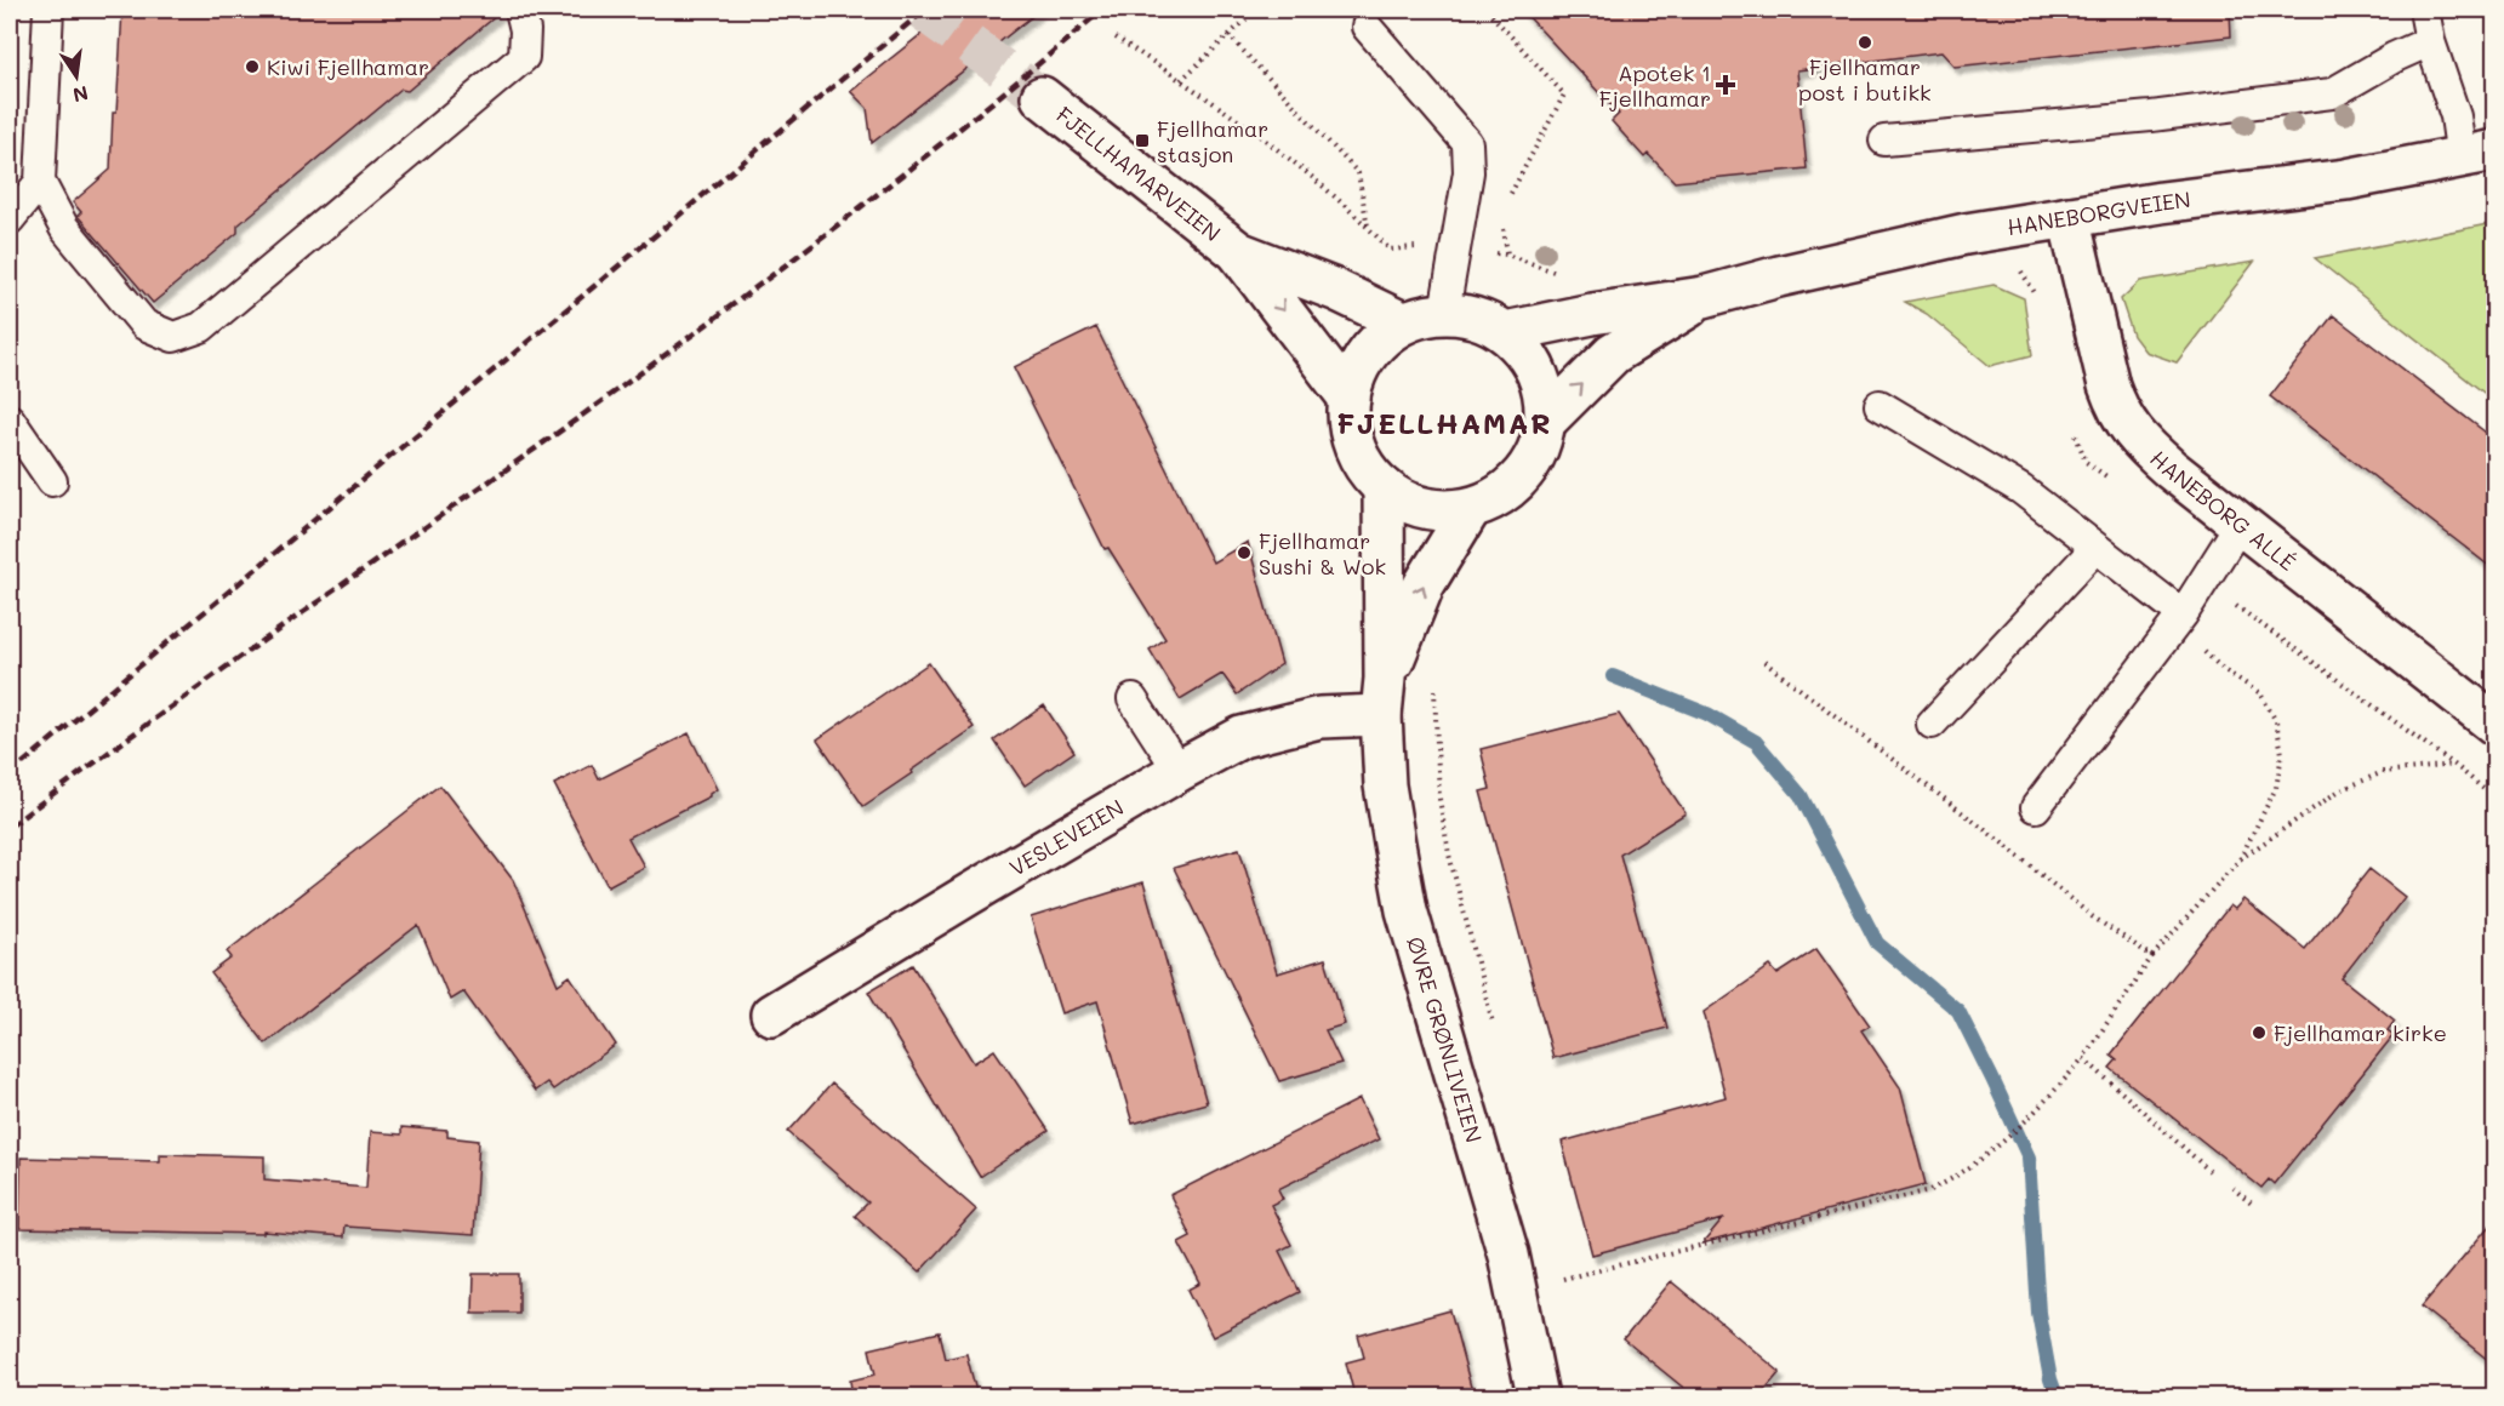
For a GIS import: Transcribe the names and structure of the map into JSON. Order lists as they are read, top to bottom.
{
  "streets": {
    "street": [
      "FJELLHAMARVEIEN",
      "HANEBORGVEIEN",
      "HANEBORG ALLÉ",
      "VESLEVEIEN",
      "ØVRE GRØNLIVEIEN"
    ]
  },
  "crossings": [
    ["FJELLHAMARVEIEN", "HANEBORGVEIEN"],
    ["FJELLHAMARVEIEN", "ØVRE GRØNLIVEIEN"],
    ["HANEBORGVEIEN", "HANEBORG ALLÉ"],
    ["HANEBORGVEIEN", "ØVRE GRØNLIVEIEN"],
    ["VESLEVEIEN", "ØVRE GRØNLIVEIEN"]
  ],
  "districts": ["FJELLHAMAR"],
  "places": {
    "other": [
      "Fjellhamar post i butikk",
      "Kiwi Fjellhamar",
      "Fjellhamar Sushi & Wok",
      "Fjellhamar kirke"
    ],
    "health": ["Apotek 1 Fjellhamar"],
    "transit": ["Fjellhamar stasjon"]
  },
  "north": "bottom"
}
